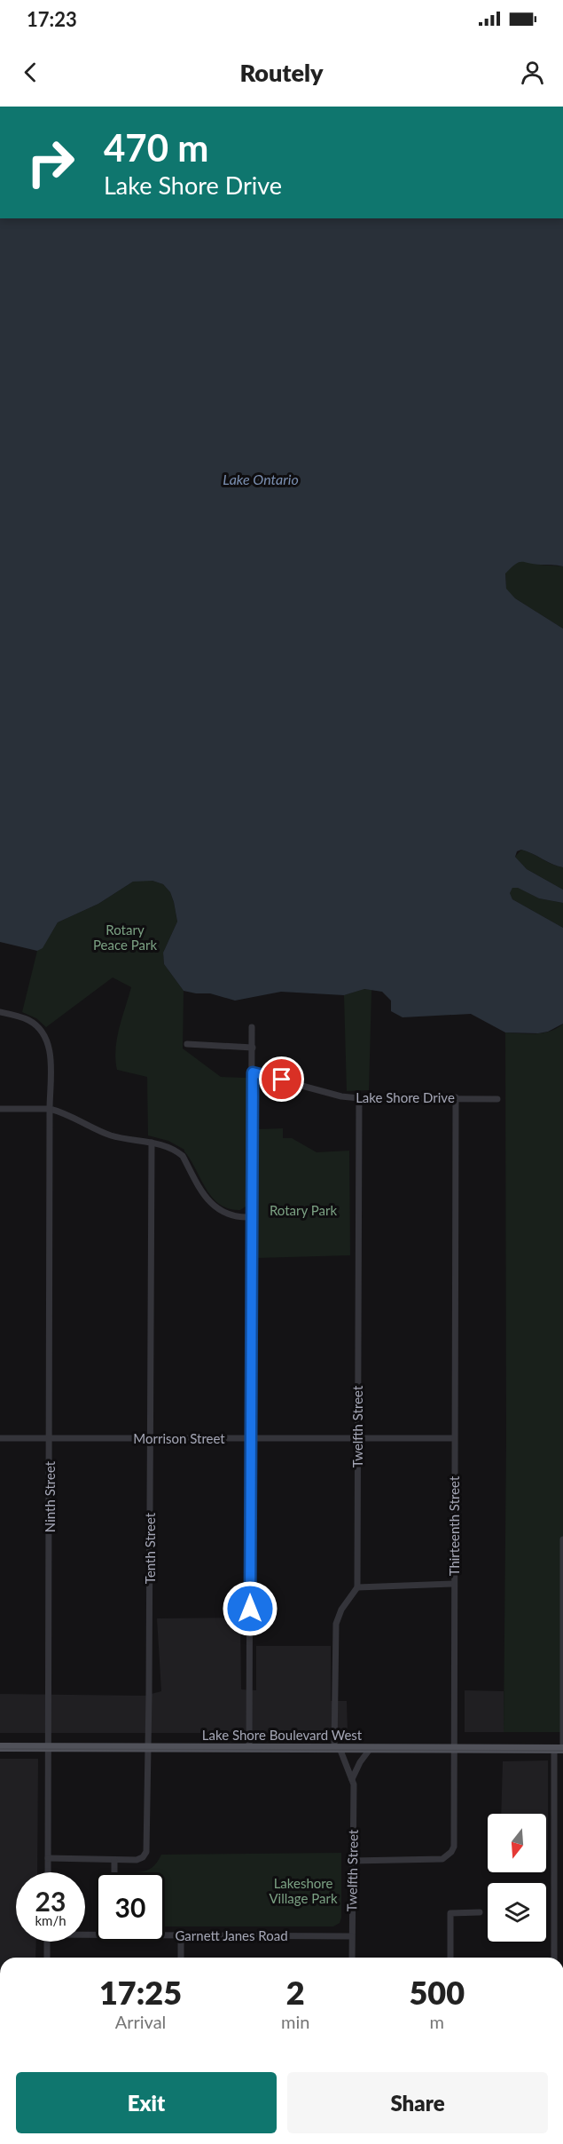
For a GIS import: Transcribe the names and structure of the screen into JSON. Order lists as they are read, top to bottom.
{
  "streets": {
    "main road": ["Lake Shore Boulevard West"],
    "street": [
      "Lake Shore Drive",
      "Twelfth Street",
      "Morrison Street",
      "Ninth Street",
      "Thirteenth Street",
      "Tenth Street",
      "Garnett Janes Road"
    ]
  },
  "crossings": [
    ["Lake Shore Drive", "Twelfth Street"],
    ["Lake Shore Drive", "Thirteenth Street"],
    ["Twelfth Street", "Morrison Street"],
    ["Twelfth Street", "Thirteenth Street"],
    ["Twelfth Street", "Lake Shore Boulevard West"],
    ["Twelfth Street", "Garnett Janes Road"],
    ["Morrison Street", "Ninth Street"],
    ["Morrison Street", "Thirteenth Street"],
    ["Morrison Street", "Tenth Street"],
    ["Ninth Street", "Tenth Street"],
    ["Ninth Street", "Lake Shore Boulevard West"],
    ["Thirteenth Street", "Lake Shore Boulevard West"],
    ["Tenth Street", "Lake Shore Boulevard West"]
  ],
  "water": ["Lake Ontario"],
  "parks": ["Rotary Peace Park", "Rotary Park", "Lakeshore Village Park"],
  "north": "bottom",
  "page": {
    "status": "17:23",
    "header": "Routely",
    "turn": ["470 m", "Lake Shore Drive"],
    "speed": "23 km/h",
    "limit": "30",
    "eta": [
      "17:25",
      "Arrival",
      "2",
      "min",
      "500",
      "m"
    ],
    "buttons": ["Exit", "Share"]
  }
}
